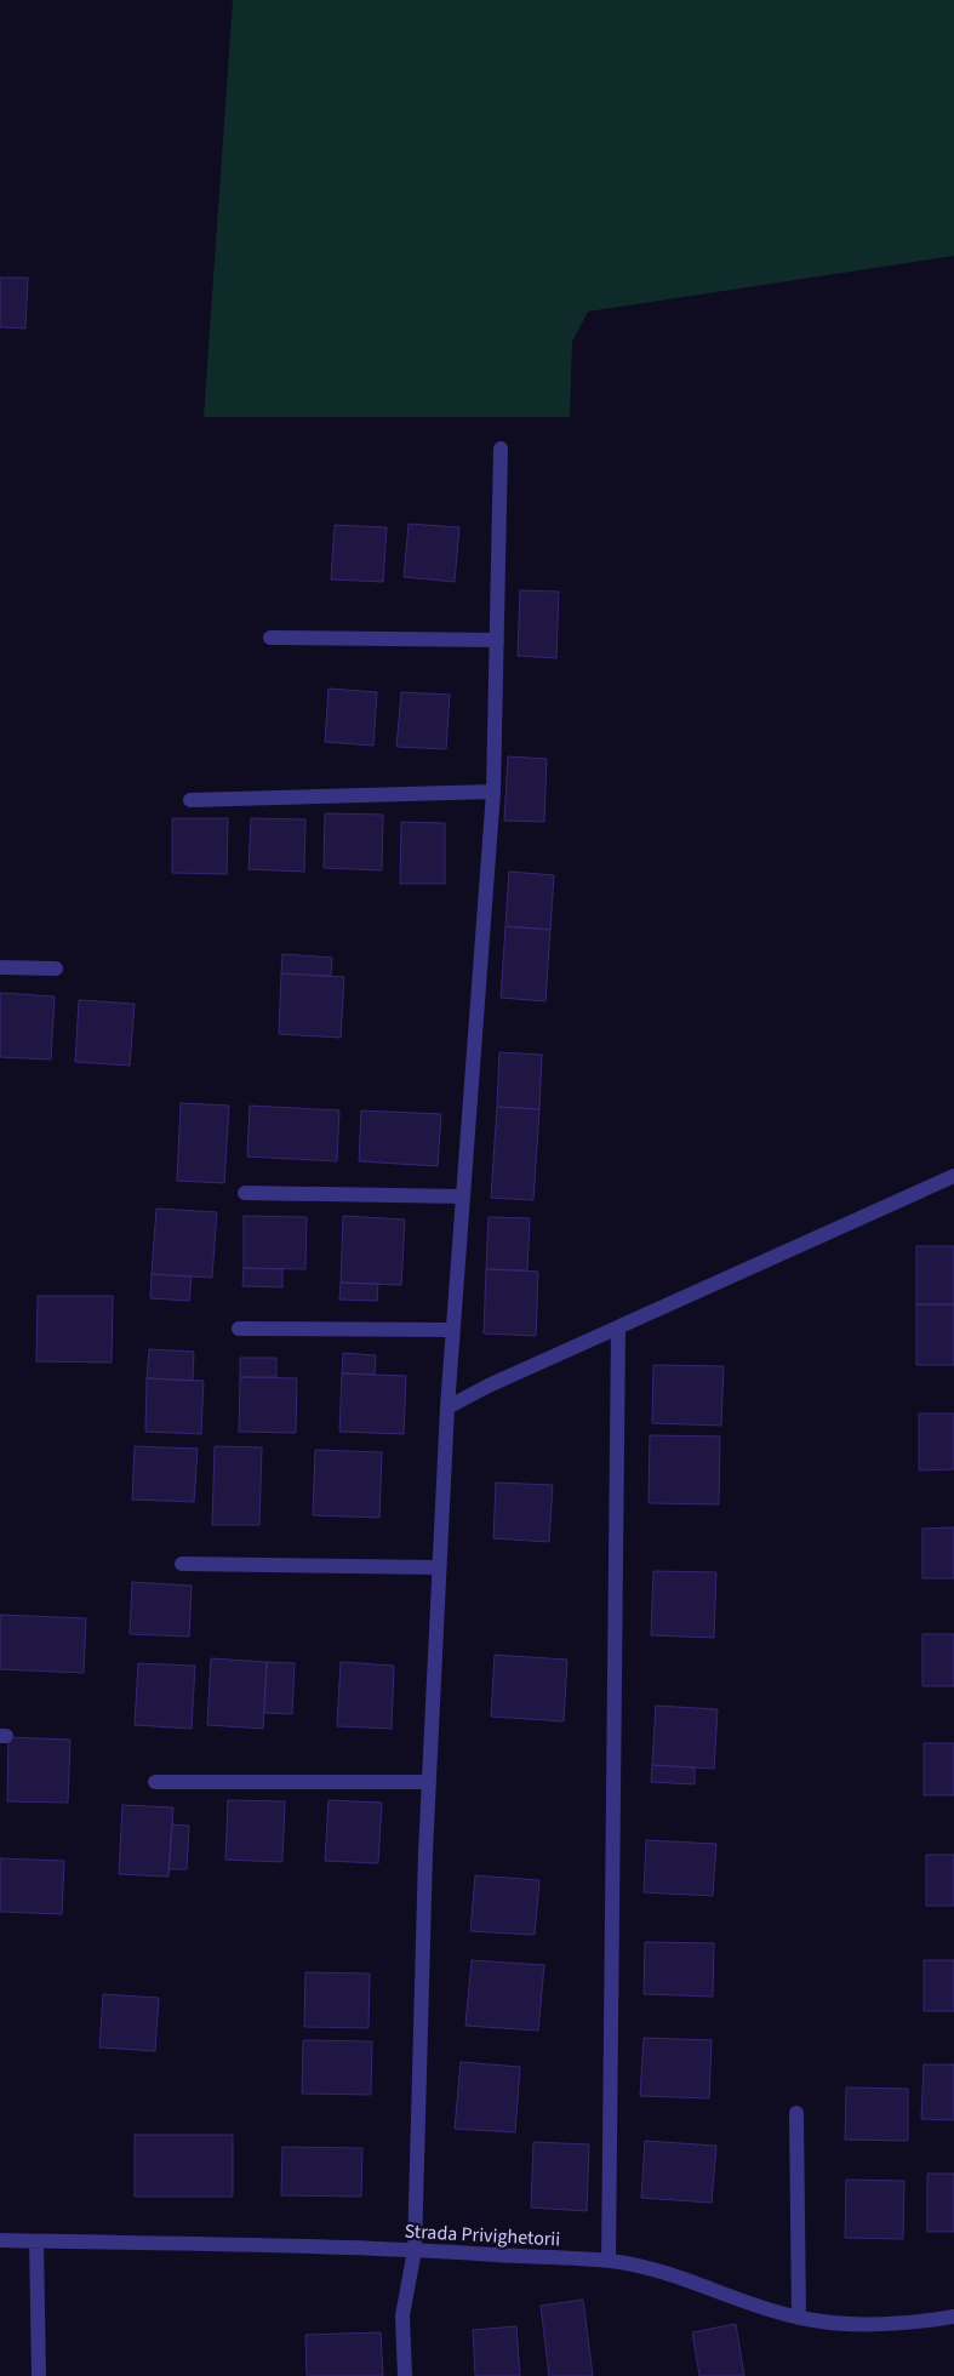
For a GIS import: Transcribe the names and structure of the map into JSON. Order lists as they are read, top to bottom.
{
  "streets": {
    "street": ["Strada Privighetorii"]
  }
}
